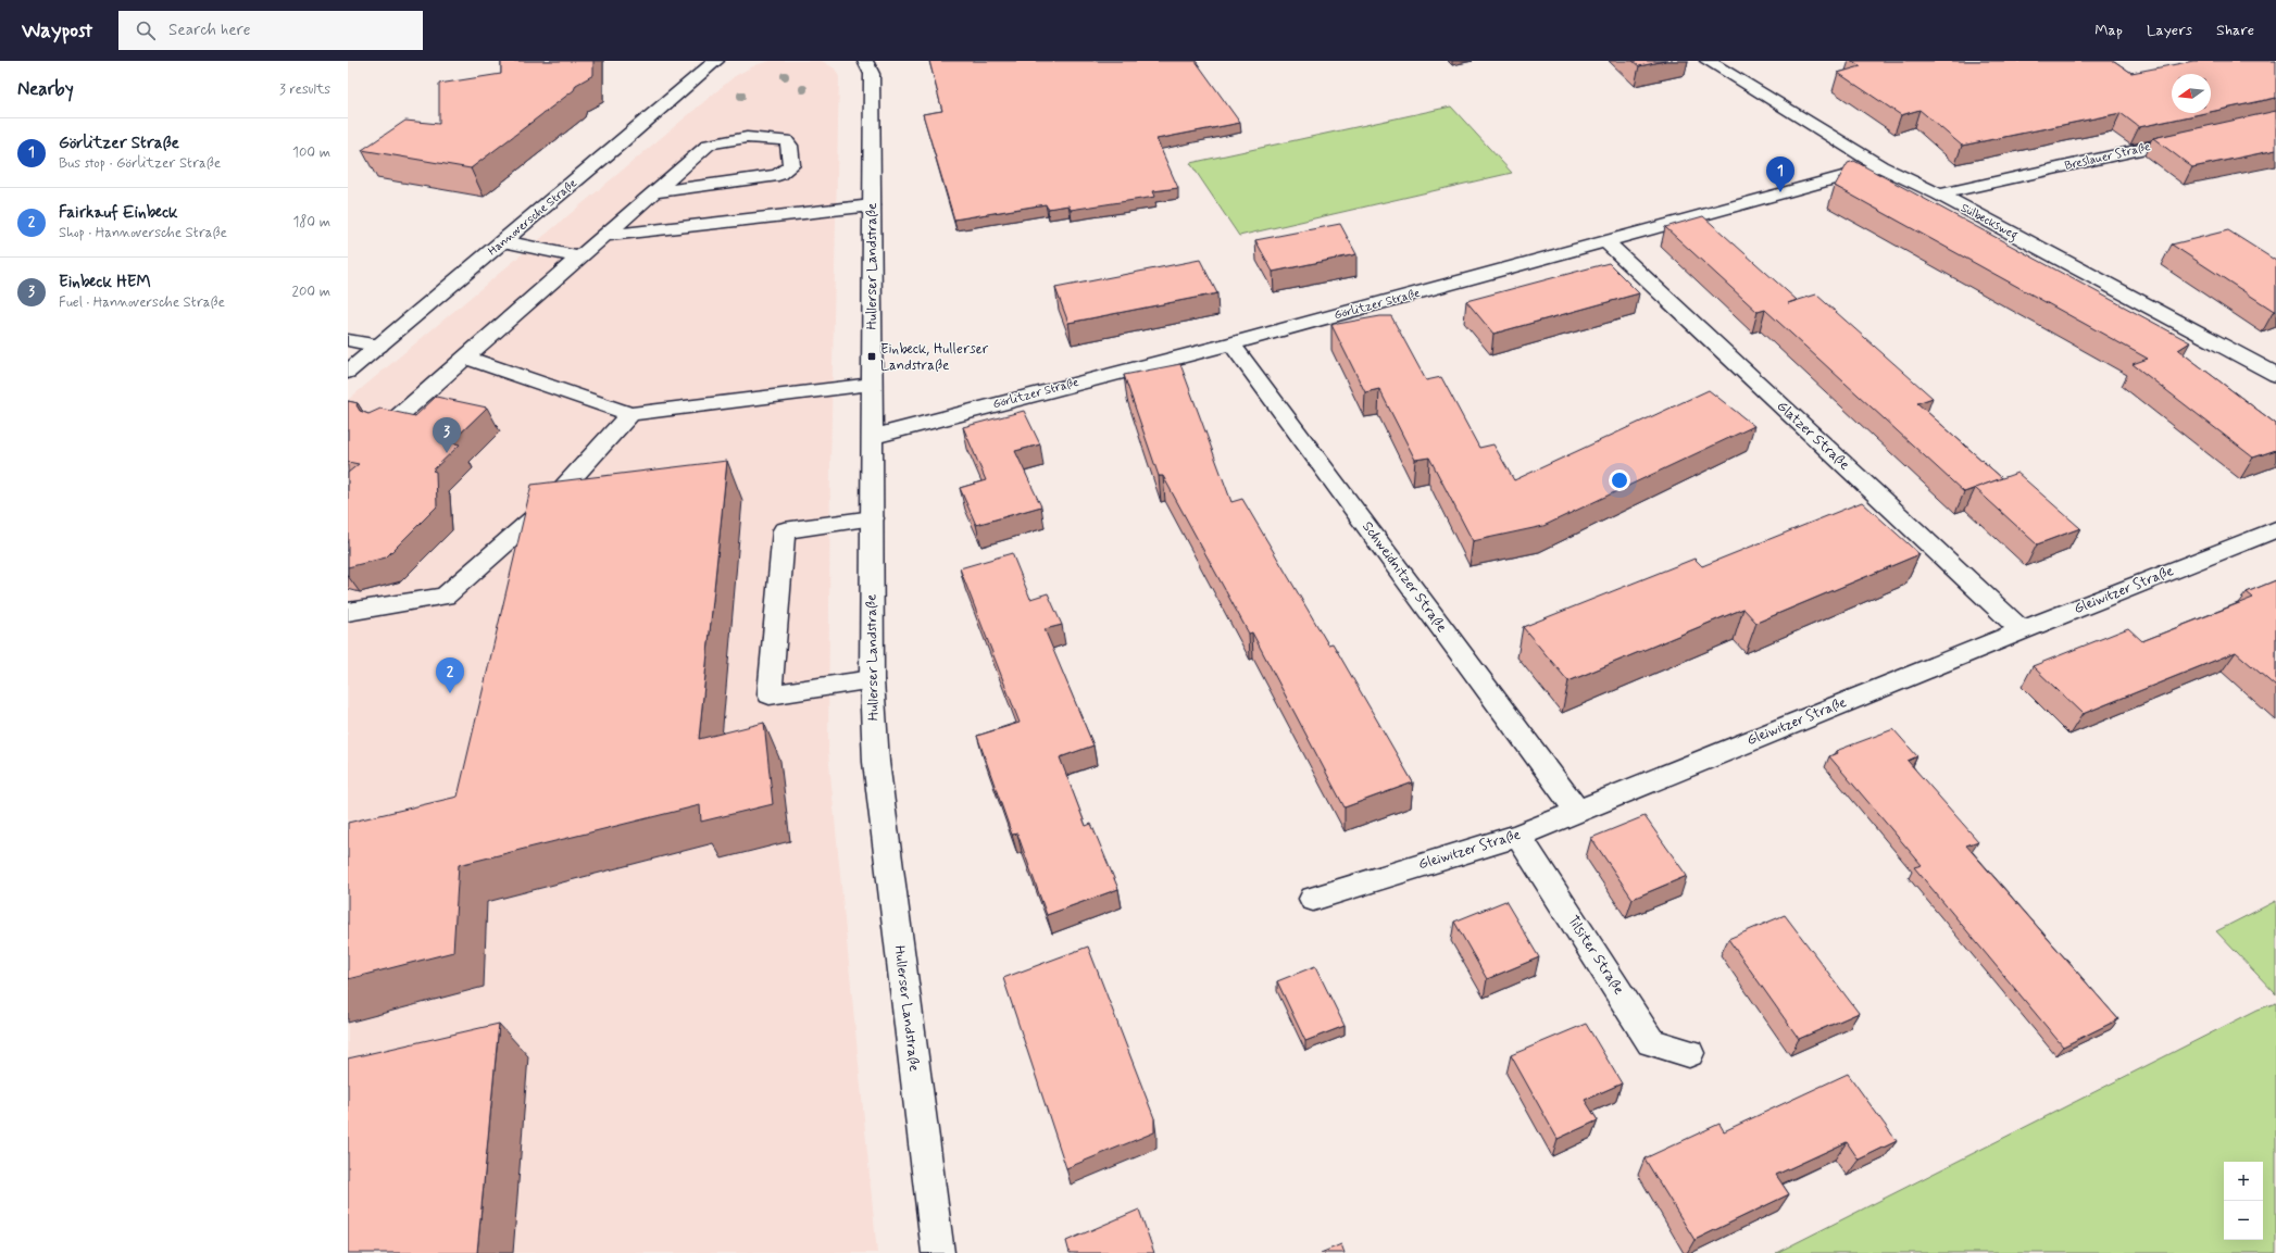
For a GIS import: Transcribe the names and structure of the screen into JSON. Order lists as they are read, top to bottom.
{
  "streets": {
    "street": [
      "Breslauer Straße",
      "Hannoversche Straße",
      "Sülbecksweg",
      "Hullerser Landstraße",
      "Görlitzer Straße",
      "Glatzer Straße",
      "Schweidnitzer Straße",
      "Gleiwitzer Straße",
      "Tilsiter Straße"
    ]
  },
  "crossings": [
    ["Breslauer Straße", "Sülbecksweg"],
    ["Sülbecksweg", "Görlitzer Straße"],
    ["Hullerser Landstraße", "Görlitzer Straße"],
    ["Görlitzer Straße", "Glatzer Straße"],
    ["Görlitzer Straße", "Schweidnitzer Straße"],
    ["Glatzer Straße", "Gleiwitzer Straße"],
    ["Schweidnitzer Straße", "Gleiwitzer Straße"],
    ["Gleiwitzer Straße", "Tilsiter Straße"]
  ],
  "places": {
    "transit": ["Einbeck, Hullerser Landstraße"]
  },
  "north": "left",
  "page": {
    "header": "Waypost",
    "search": "Search here",
    "nav": ["Map", "Layers", "Share"],
    "heading": ["Nearby", "3 results"],
    "list": [
      {
        "mark": "1",
        "name": "Görlitzer Straße",
        "note": "Bus stop · Görlitzer Straße",
        "value": "100 m"
      },
      {
        "mark": "2",
        "name": "Fairkauf Einbeck",
        "note": "Shop · Hannoversche Straße",
        "value": "180 m"
      },
      {
        "mark": "3",
        "name": "Einbeck HEM",
        "note": "Fuel · Hannoversche Straße",
        "value": "200 m"
      }
    ],
    "pins": ["1", "3", "2"],
    "map_buttons": ["+", "−"]
  }
}
